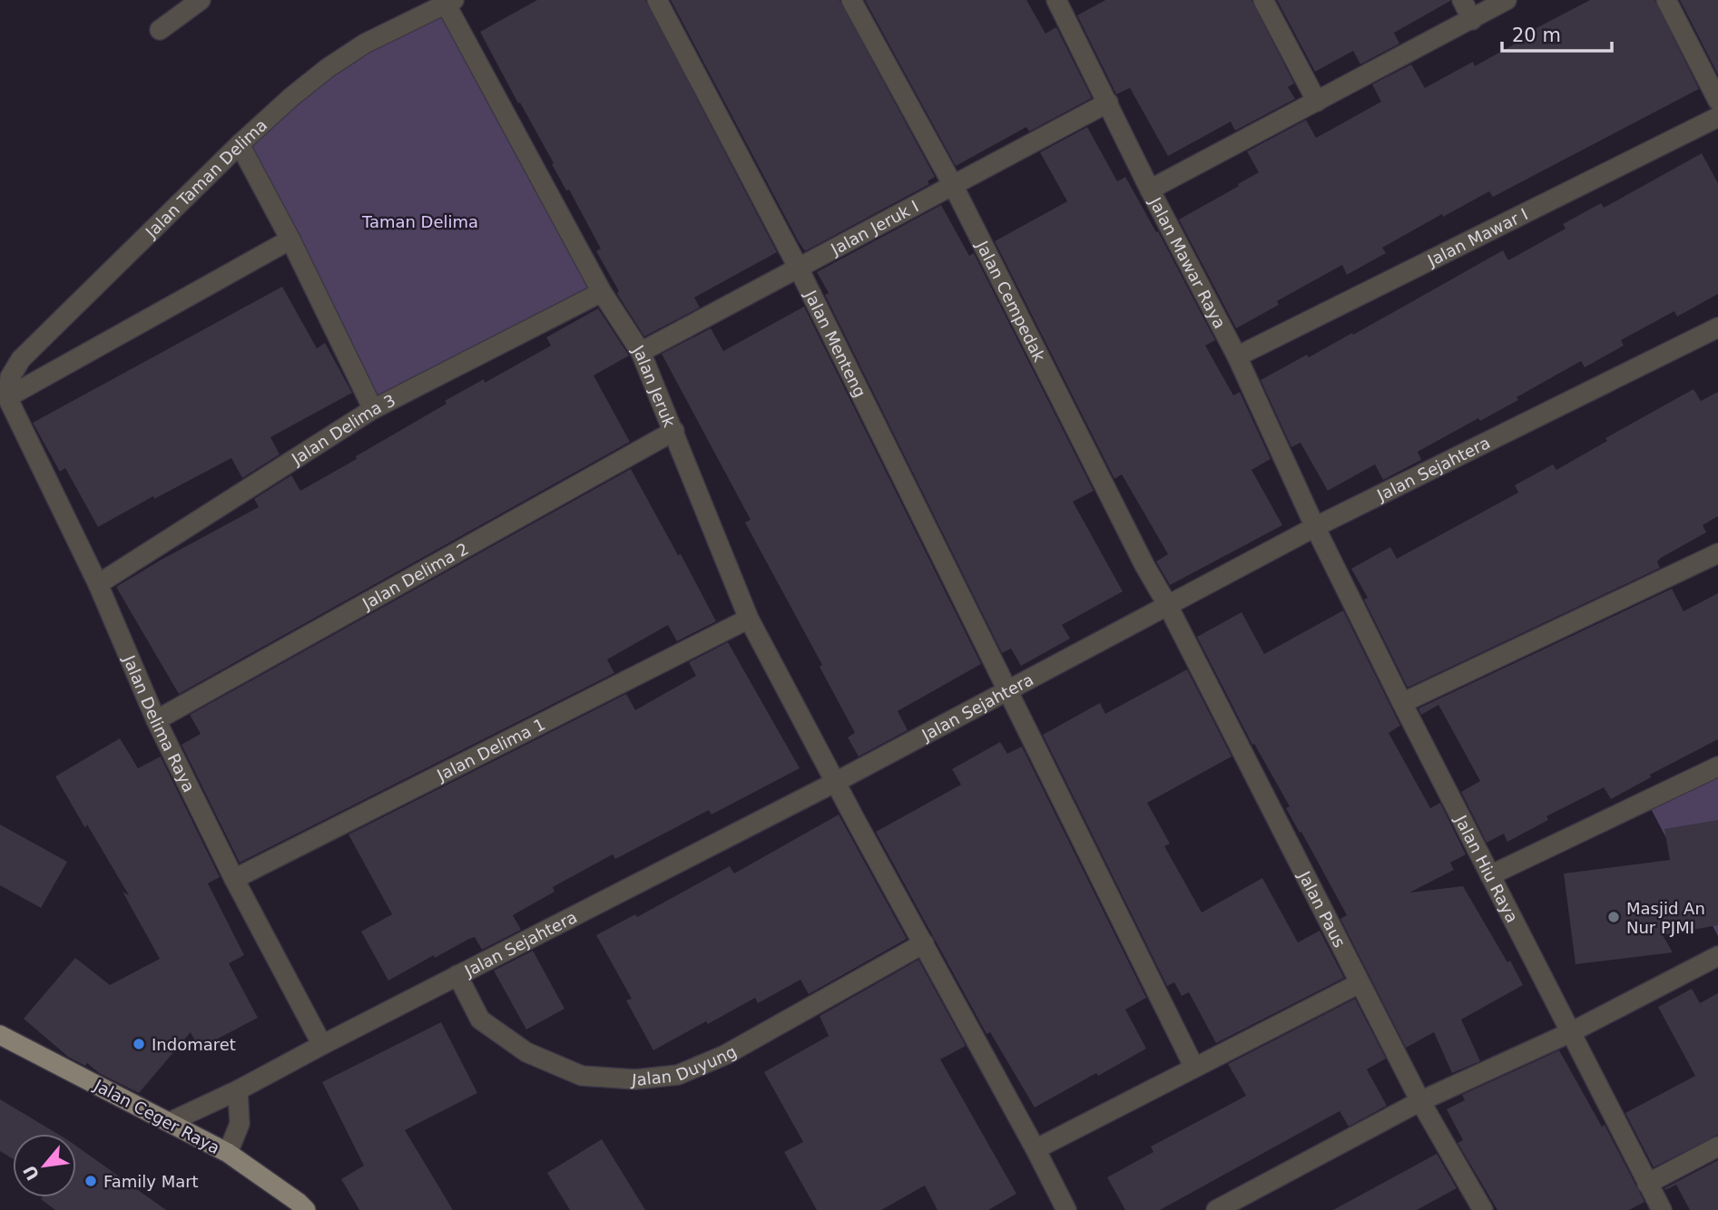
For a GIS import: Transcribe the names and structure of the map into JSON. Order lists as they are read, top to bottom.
{
  "streets": {
    "main road": ["Jalan Ceger Raya"],
    "street": [
      "Jalan Taman Delima",
      "Jalan Jeruk I",
      "Jalan Mawar I",
      "Jalan Mawar Raya",
      "Jalan Cempedak",
      "Jalan Menteng",
      "Jalan Jeruk",
      "Jalan Delima 3",
      "Jalan Sejahtera",
      "Jalan Delima 2",
      "Jalan Delima Raya",
      "Jalan Delima 1",
      "Jalan Hiu Raya",
      "Jalan Paus",
      "Jalan Duyung"
    ]
  },
  "crossings": [
    ["Jalan Taman Delima", "Jalan Jeruk"],
    ["Jalan Taman Delima", "Jalan Delima Raya"],
    ["Jalan Jeruk I", "Jalan Mawar Raya"],
    ["Jalan Jeruk I", "Jalan Cempedak"],
    ["Jalan Jeruk I", "Jalan Menteng"],
    ["Jalan Jeruk I", "Jalan Jeruk"],
    ["Jalan Mawar I", "Jalan Mawar Raya"],
    ["Jalan Mawar Raya", "Jalan Sejahtera"],
    ["Jalan Mawar Raya", "Jalan Hiu Raya"],
    ["Jalan Cempedak", "Jalan Sejahtera"],
    ["Jalan Cempedak", "Jalan Paus"],
    ["Jalan Menteng", "Jalan Sejahtera"],
    ["Jalan Jeruk", "Jalan Delima 3"],
    ["Jalan Jeruk", "Jalan Sejahtera"],
    ["Jalan Jeruk", "Jalan Delima 2"],
    ["Jalan Jeruk", "Jalan Delima 1"],
    ["Jalan Jeruk", "Jalan Duyung"],
    ["Jalan Delima 3", "Jalan Delima Raya"],
    ["Jalan Sejahtera", "Jalan Delima Raya"],
    ["Jalan Sejahtera", "Jalan Hiu Raya"],
    ["Jalan Sejahtera", "Jalan Paus"],
    ["Jalan Sejahtera", "Jalan Duyung"],
    ["Jalan Sejahtera", "Jalan Ceger Raya"],
    ["Jalan Delima 2", "Jalan Delima Raya"],
    ["Jalan Delima Raya", "Jalan Delima 1"]
  ],
  "parks": ["Taman Delima"],
  "places": ["Masjid An Nur PJMI", "Indomaret", "Family Mart"],
  "scale_bar": "20 m",
  "north": "bottom left"
}
